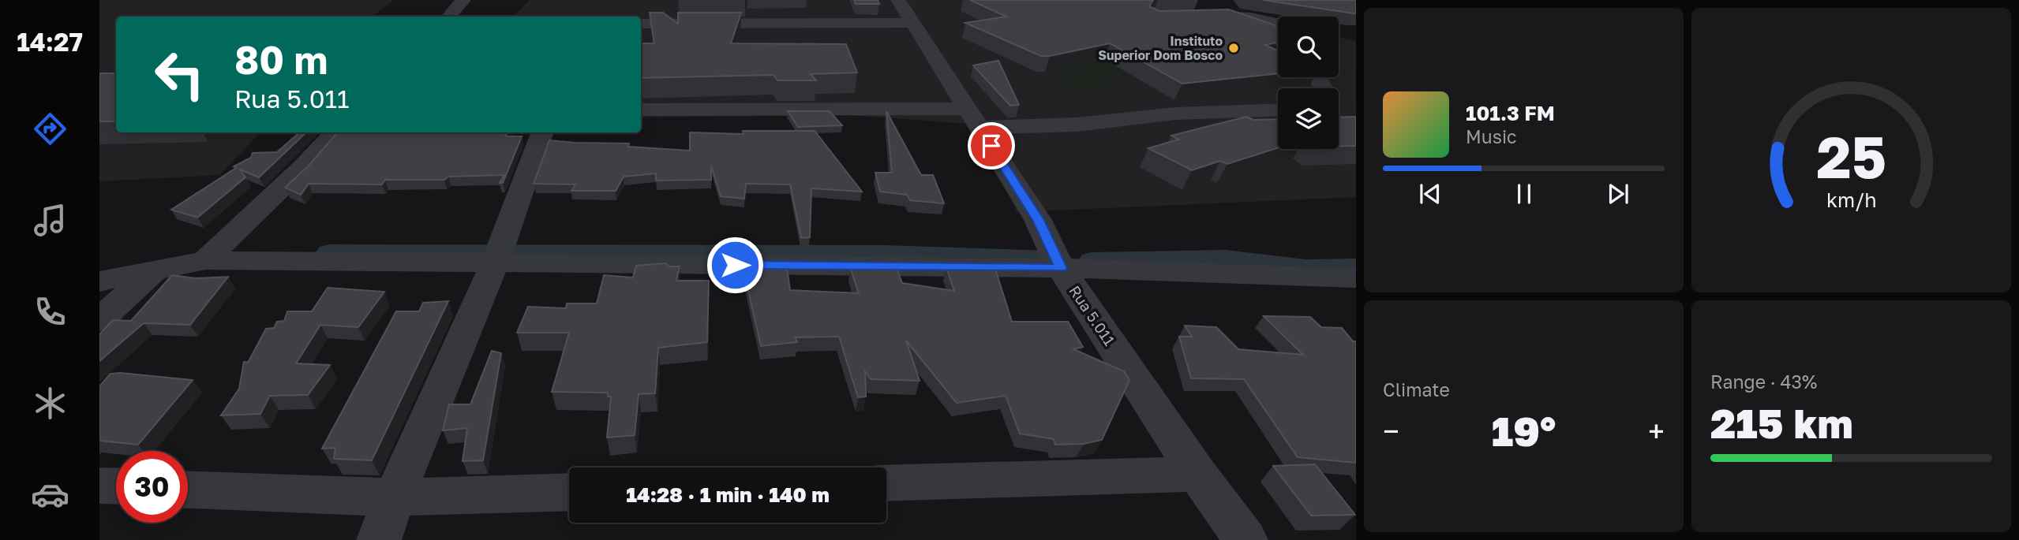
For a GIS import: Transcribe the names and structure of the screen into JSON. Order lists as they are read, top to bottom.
{
  "streets": {
    "street": ["Rua 5.011"]
  },
  "places": ["Instituto Superior Dom Bosco"],
  "page": {
    "tabs": "14:27",
    "turn": ["80 m", "Rua 5.011"],
    "song": ["101.3 FM", "Music"],
    "tile": [
      "Climate",
      ["Range · 43%", "215 km"]
    ],
    "heat": ["−", "19°", "+"],
    "limit": "30",
    "trip": "14:28 · 1 min · 140 m",
    "gauge": ["25", "km/h"]
  }
}
